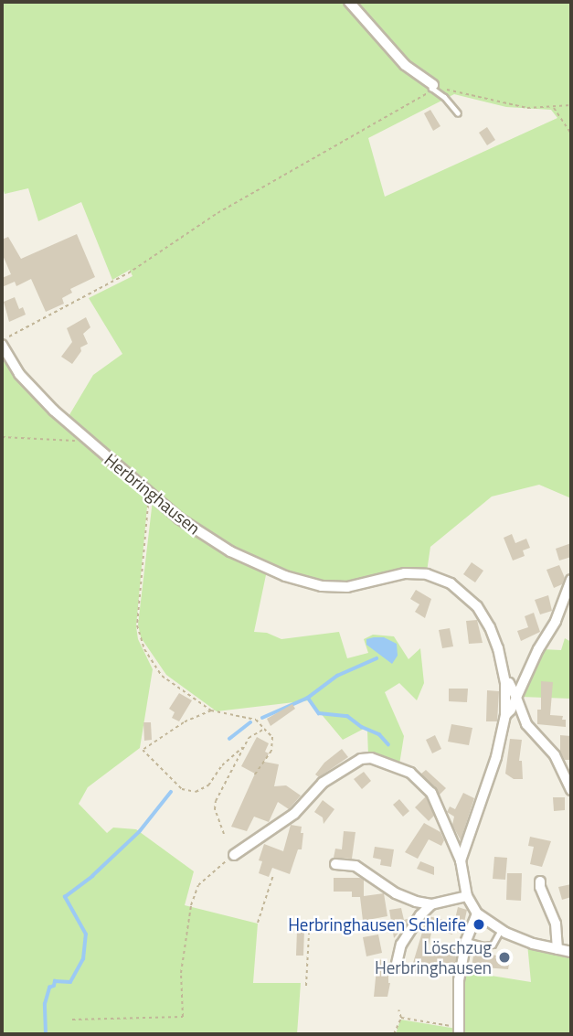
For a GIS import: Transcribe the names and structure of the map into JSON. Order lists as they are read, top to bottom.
{
  "streets": {
    "street": ["Herbringhausen"]
  },
  "places": ["Herbringhausen Schleife", "Löschzug Herbringhausen"]
}
